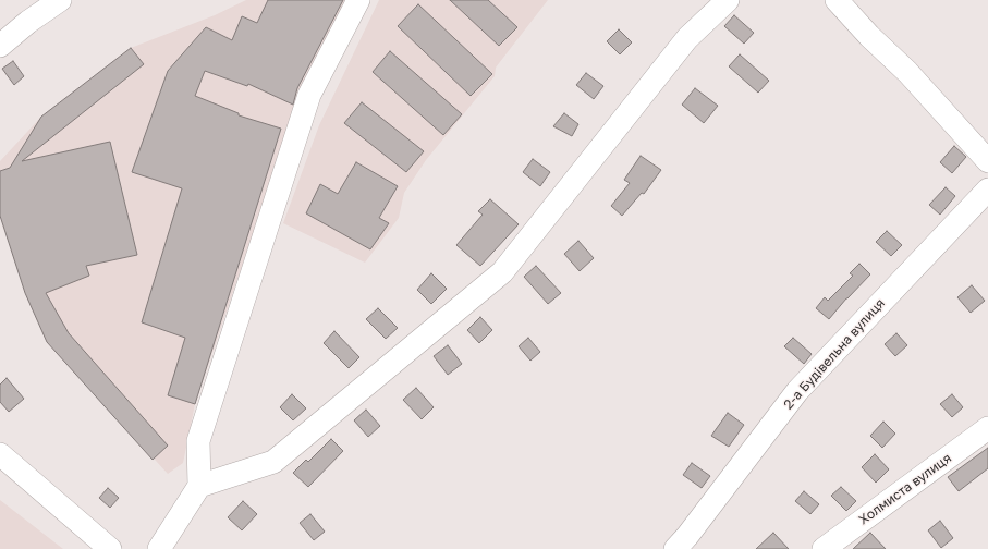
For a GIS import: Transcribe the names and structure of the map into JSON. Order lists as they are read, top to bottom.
{
  "streets": {
    "street": ["2-а Будівельна вулиця", "Холмиста вулиця"]
  }
}
